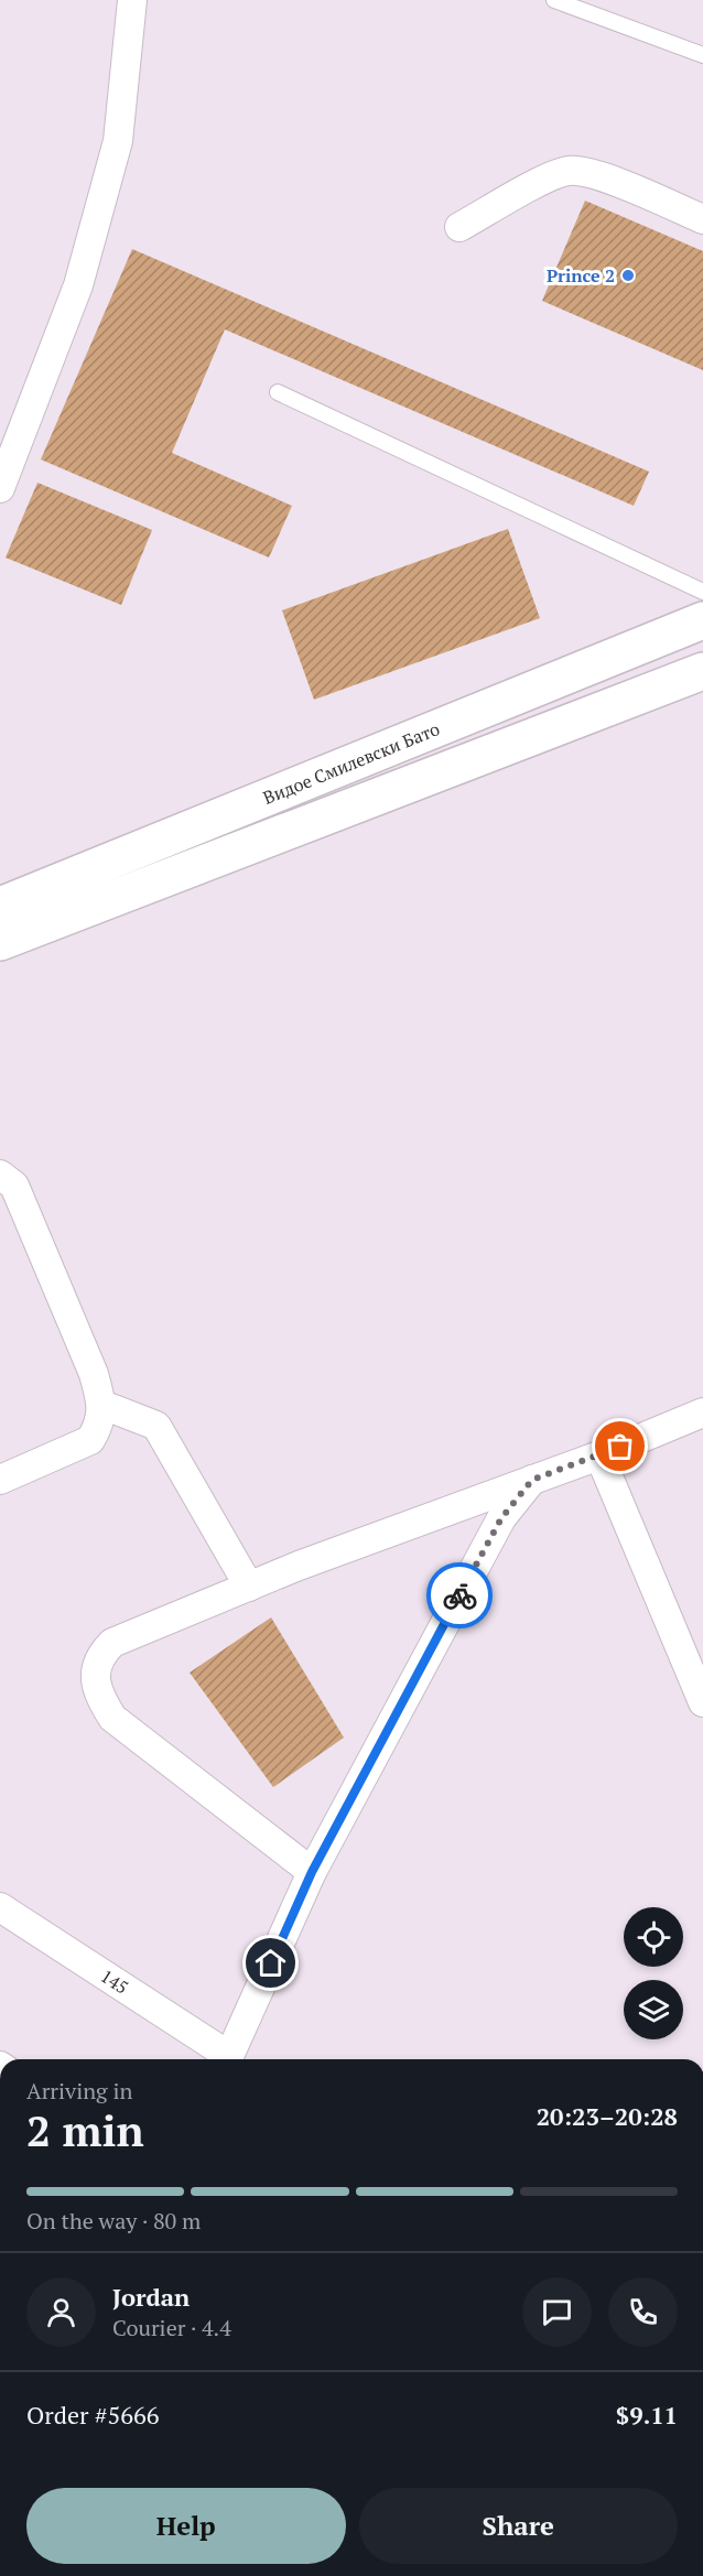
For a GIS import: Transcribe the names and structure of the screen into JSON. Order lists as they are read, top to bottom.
{
  "streets": {
    "street": ["Видое Смилевски Бато", "145"]
  },
  "places": ["Prince 2"],
  "page": {
    "heading": ["2 min", "Arriving in", "20:23–20:28"],
    "panel": [
      "Jordan",
      "Courier · 4.4",
      "Order #5666",
      "$9.11"
    ],
    "bar": "On the way · 80 m",
    "buttons": ["Help", "Share"]
  }
}
